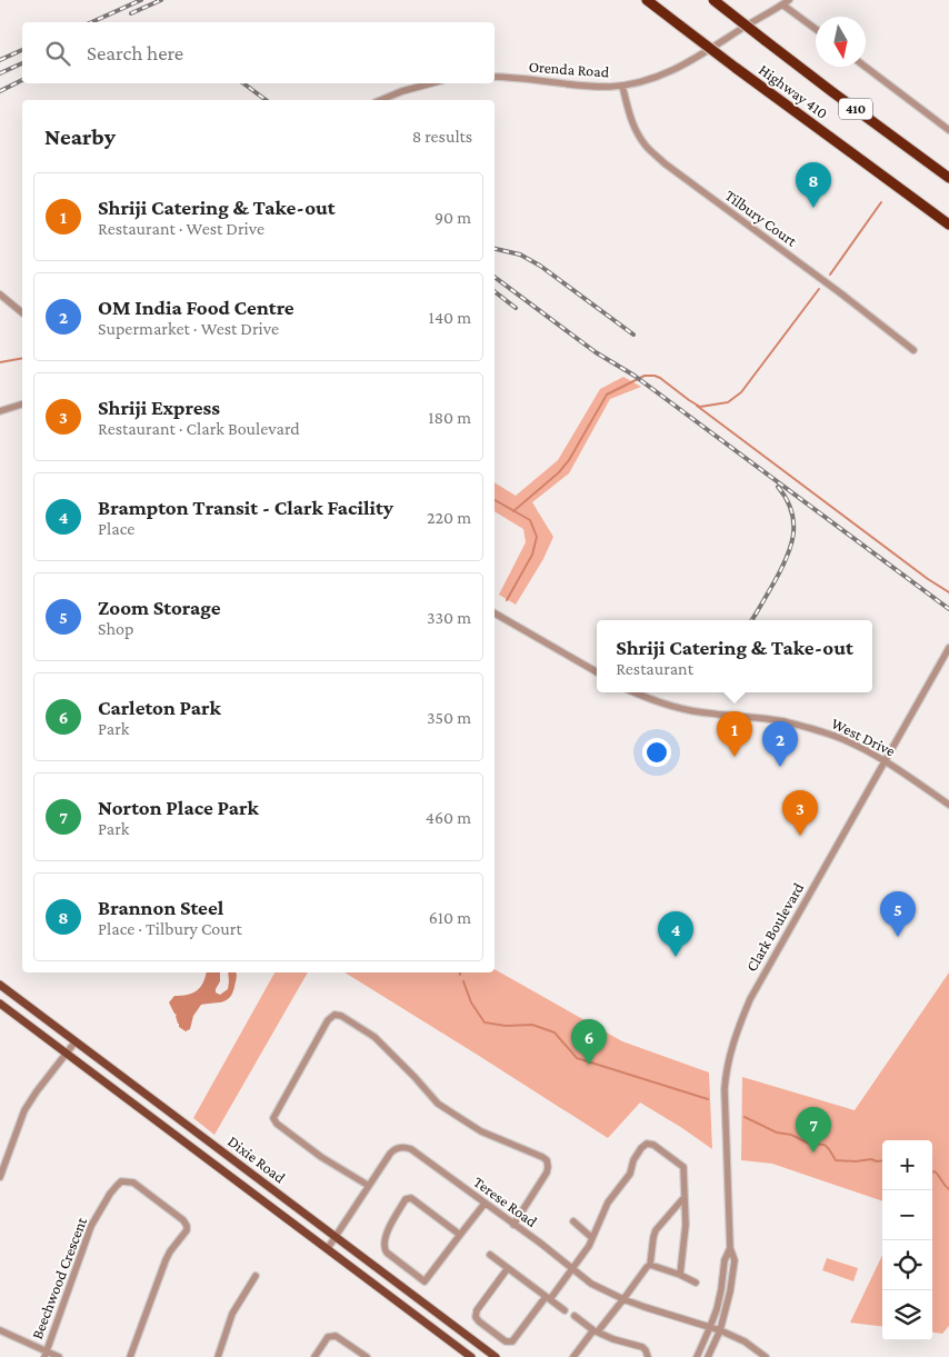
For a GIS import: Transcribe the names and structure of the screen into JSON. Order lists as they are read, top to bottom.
{
  "streets": {
    "highway": ["Highway 410", "410"],
    "main road": ["Dixie Road"],
    "street": [
      "Orenda Road",
      "Tilbury Court",
      "West Drive",
      "Clark Boulevard",
      "Terese Road",
      "Beechwood Crescent"
    ]
  },
  "crossings": [
    ["Orenda Road", "Tilbury Court"],
    ["West Drive", "Clark Boulevard"],
    ["Clark Boulevard", "Terese Road"],
    ["Dixie Road", "Terese Road"]
  ],
  "north": "bottom",
  "page": {
    "search": "Search here",
    "heading": ["Nearby", "8 results"],
    "pins": [
      "8",
      "1",
      "2",
      "3",
      "5",
      "4",
      "6",
      "7"
    ],
    "list": [
      {
        "mark": "1",
        "name": "Shriji Catering & Take-out",
        "note": "Restaurant · West Drive",
        "value": "90 m"
      },
      {
        "mark": "2",
        "name": "OM India Food Centre",
        "note": "Supermarket · West Drive",
        "value": "140 m"
      },
      {
        "mark": "3",
        "name": "Shriji Express",
        "note": "Restaurant · Clark Boulevard",
        "value": "180 m"
      },
      {
        "mark": "4",
        "name": "Brampton Transit - Clark Facility",
        "note": "Place",
        "value": "220 m"
      },
      {
        "mark": "5",
        "name": "Zoom Storage",
        "note": "Shop",
        "value": "330 m"
      },
      {
        "mark": "6",
        "name": "Carleton Park",
        "note": "Park",
        "value": "350 m"
      },
      {
        "mark": "7",
        "name": "Norton Place Park",
        "note": "Park",
        "value": "460 m"
      },
      {
        "mark": "8",
        "name": "Brannon Steel",
        "note": "Place · Tilbury Court",
        "value": "610 m"
      }
    ],
    "popup": ["Shriji Catering & Take-out", "Restaurant"],
    "map_buttons": ["+", "−"]
  }
}
